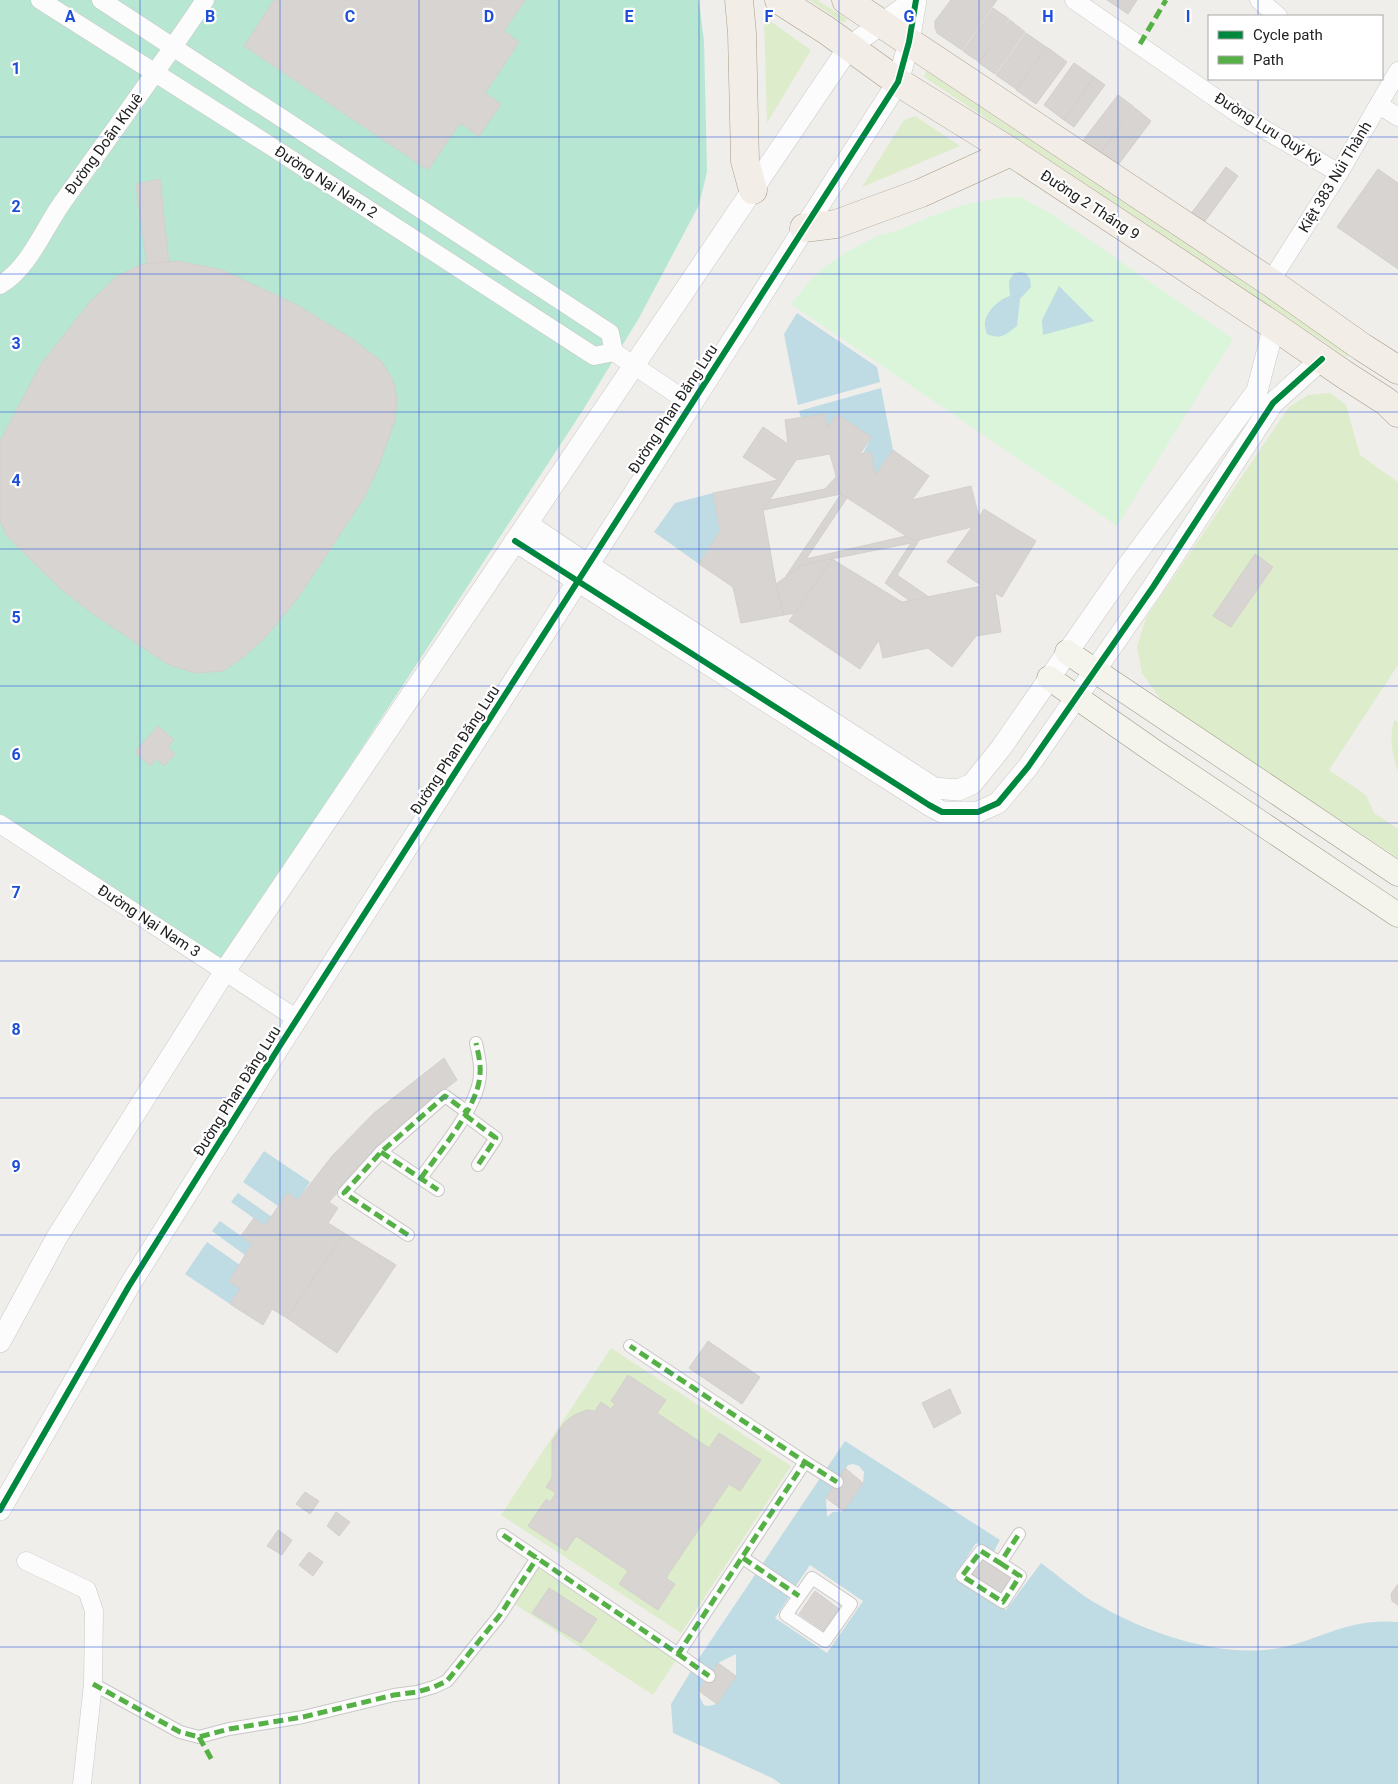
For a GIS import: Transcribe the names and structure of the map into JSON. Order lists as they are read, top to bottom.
{
  "streets": {
    "main road": ["Đường 2 Tháng 9"],
    "street": [
      "Đường Lưu Quý Kỳ",
      "Đường Doãn Khuê",
      "Kiệt 383 Núi Thành",
      "Đường Nại Nam 2",
      "Đường Phan Đăng Lưu",
      "Đường Nại Nam 3"
    ]
  },
  "crossings": [
    ["Đường Lưu Quý Kỳ", "Kiệt 383 Núi Thành"],
    ["Đường Doãn Khuê", "Đường Nại Nam 2"],
    ["Đường 2 Tháng 9", "Đường Phan Đăng Lưu"],
    ["Đường Phan Đăng Lưu", "Đường Nại Nam 3"]
  ],
  "legend": ["Cycle path", "Path"],
  "grid": {
    "columns": [
      "A",
      "B",
      "C",
      "D",
      "E",
      "F",
      "G",
      "H",
      "I"
    ],
    "rows": [
      "1",
      "2",
      "3",
      "4",
      "5",
      "6",
      "7",
      "8",
      "9"
    ]
  }
}
